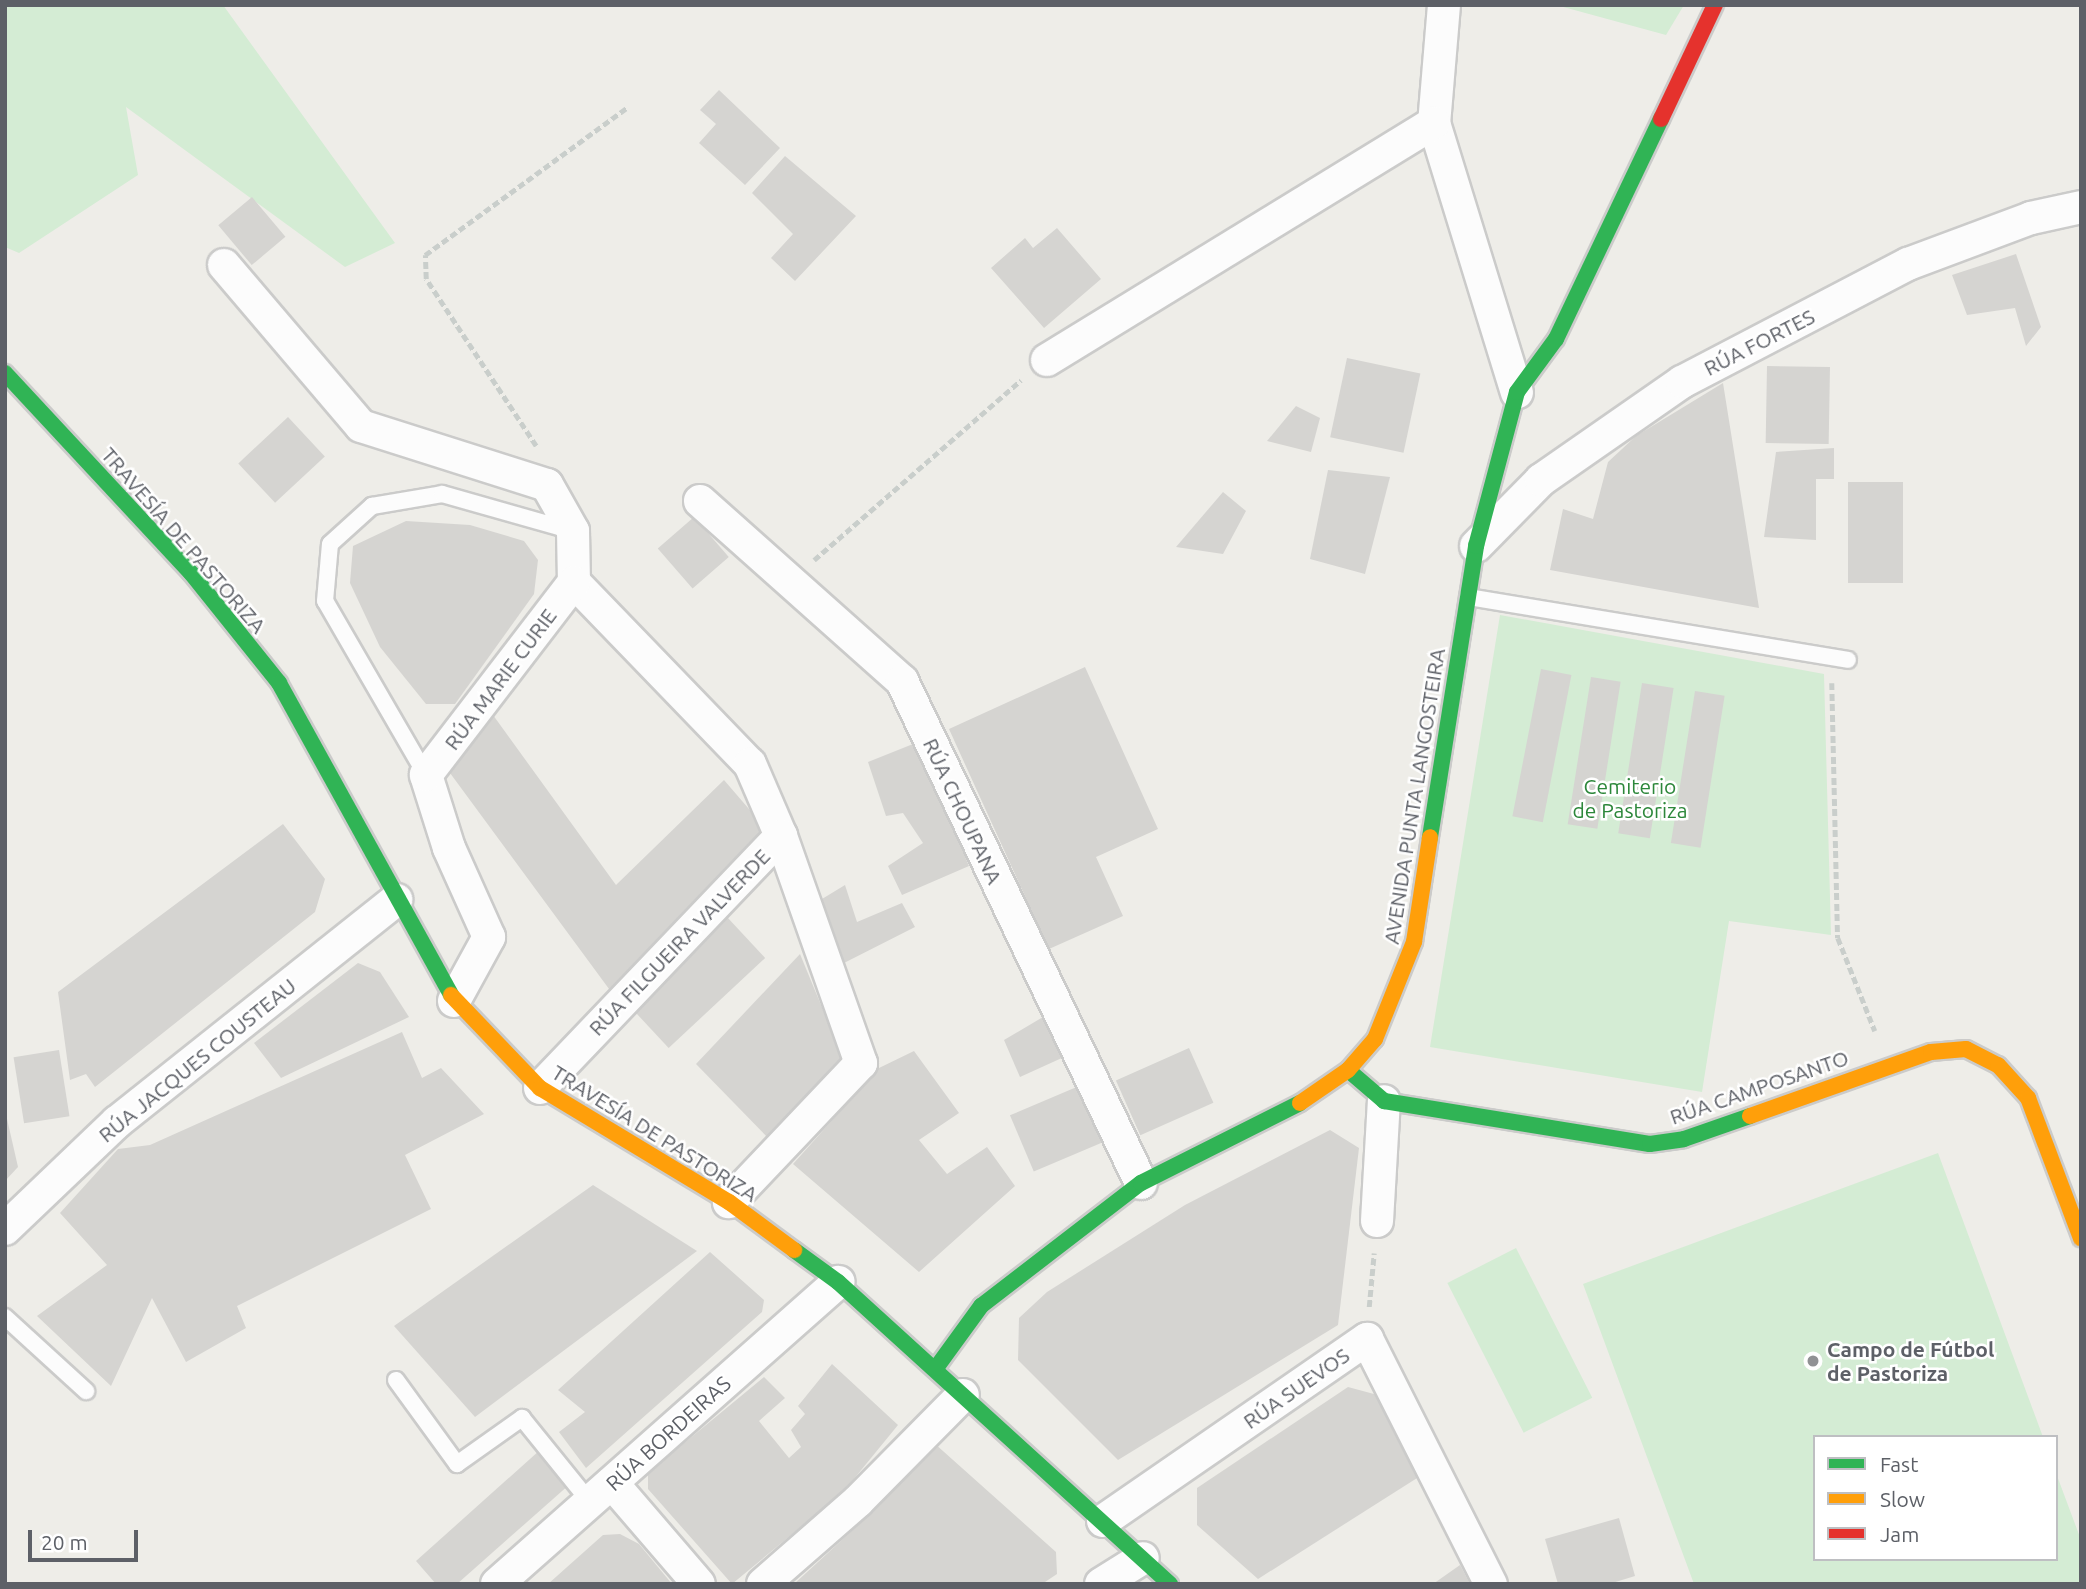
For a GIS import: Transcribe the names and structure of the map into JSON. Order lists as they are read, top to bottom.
{
  "streets": {
    "street": [
      "RÚA FORTES",
      "TRAVESÍA DE PASTORIZA",
      "RÚA MARIE CURIE",
      "AVENIDA PUNTA LANGOSTEIRA",
      "RÚA CHOUPANA",
      "RÚA FILGUEIRA VALVERDE",
      "RÚA JACQUES COUSTEAU",
      "RÚA CAMPOSANTO",
      "RÚA SUEVOS",
      "RÚA BORDEIRAS"
    ]
  },
  "crossings": [
    ["RÚA FORTES", "AVENIDA PUNTA LANGOSTEIRA"],
    ["TRAVESÍA DE PASTORIZA", "AVENIDA PUNTA LANGOSTEIRA"],
    ["TRAVESÍA DE PASTORIZA", "RÚA FILGUEIRA VALVERDE"],
    ["TRAVESÍA DE PASTORIZA", "RÚA JACQUES COUSTEAU"],
    ["TRAVESÍA DE PASTORIZA", "RÚA SUEVOS"],
    ["TRAVESÍA DE PASTORIZA", "RÚA BORDEIRAS"],
    ["AVENIDA PUNTA LANGOSTEIRA", "RÚA CHOUPANA"]
  ],
  "parks": ["Cemiterio de Pastoriza"],
  "places": ["Campo de Fútbol de Pastoriza"],
  "legend": ["Fast", "Slow", "Jam"],
  "scale_bar": "20 m"
}
